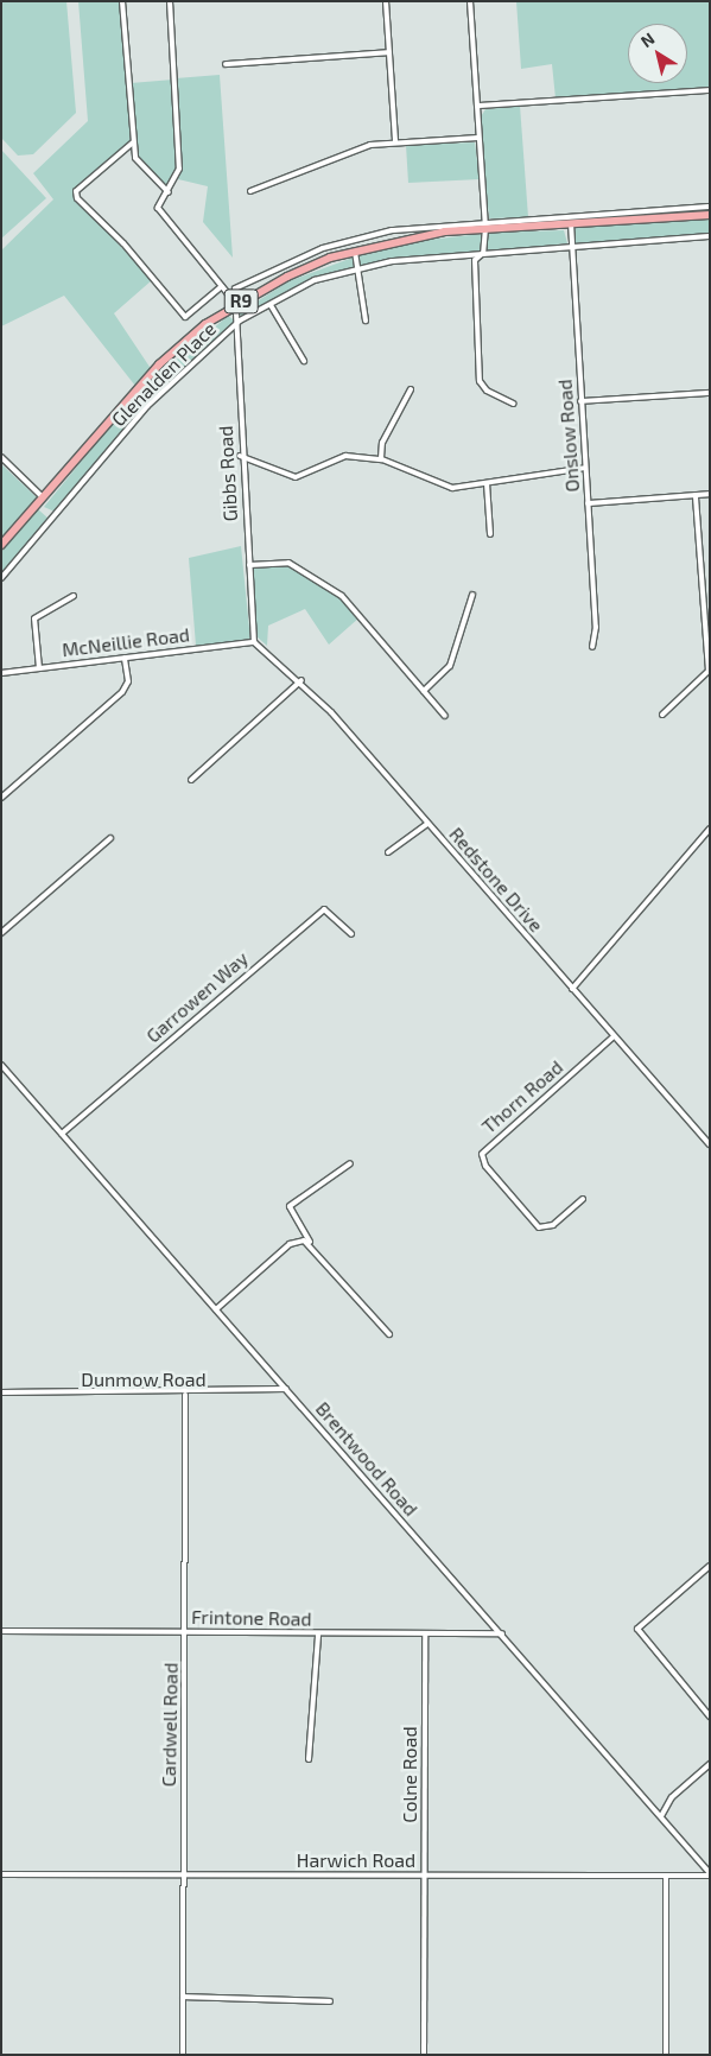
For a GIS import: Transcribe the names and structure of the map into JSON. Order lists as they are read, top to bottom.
{
  "streets": {
    "highway": ["R9"],
    "street": [
      "Glenalden Place",
      "Onslow Road",
      "Gibbs Road",
      "McNeillie Road",
      "Redstone Drive",
      "Garrowen Way",
      "Thorn Road",
      "Dunmow Road",
      "Brentwood Road",
      "Frintone Road",
      "Cardwell Road",
      "Colne Road",
      "Harwich Road"
    ]
  },
  "crossings": [
    ["R9", "Onslow Road"],
    ["Glenalden Place", "Onslow Road"],
    ["Glenalden Place", "Gibbs Road"],
    ["Gibbs Road", "McNeillie Road"],
    ["Gibbs Road", "Redstone Drive"],
    ["McNeillie Road", "Redstone Drive"],
    ["Redstone Drive", "Thorn Road"],
    ["Garrowen Way", "Brentwood Road"],
    ["Dunmow Road", "Brentwood Road"],
    ["Dunmow Road", "Cardwell Road"],
    ["Brentwood Road", "Frintone Road"],
    ["Brentwood Road", "Harwich Road"],
    ["Frintone Road", "Cardwell Road"],
    ["Frintone Road", "Colne Road"],
    ["Cardwell Road", "Harwich Road"],
    ["Colne Road", "Harwich Road"]
  ],
  "north": "top left"
}
